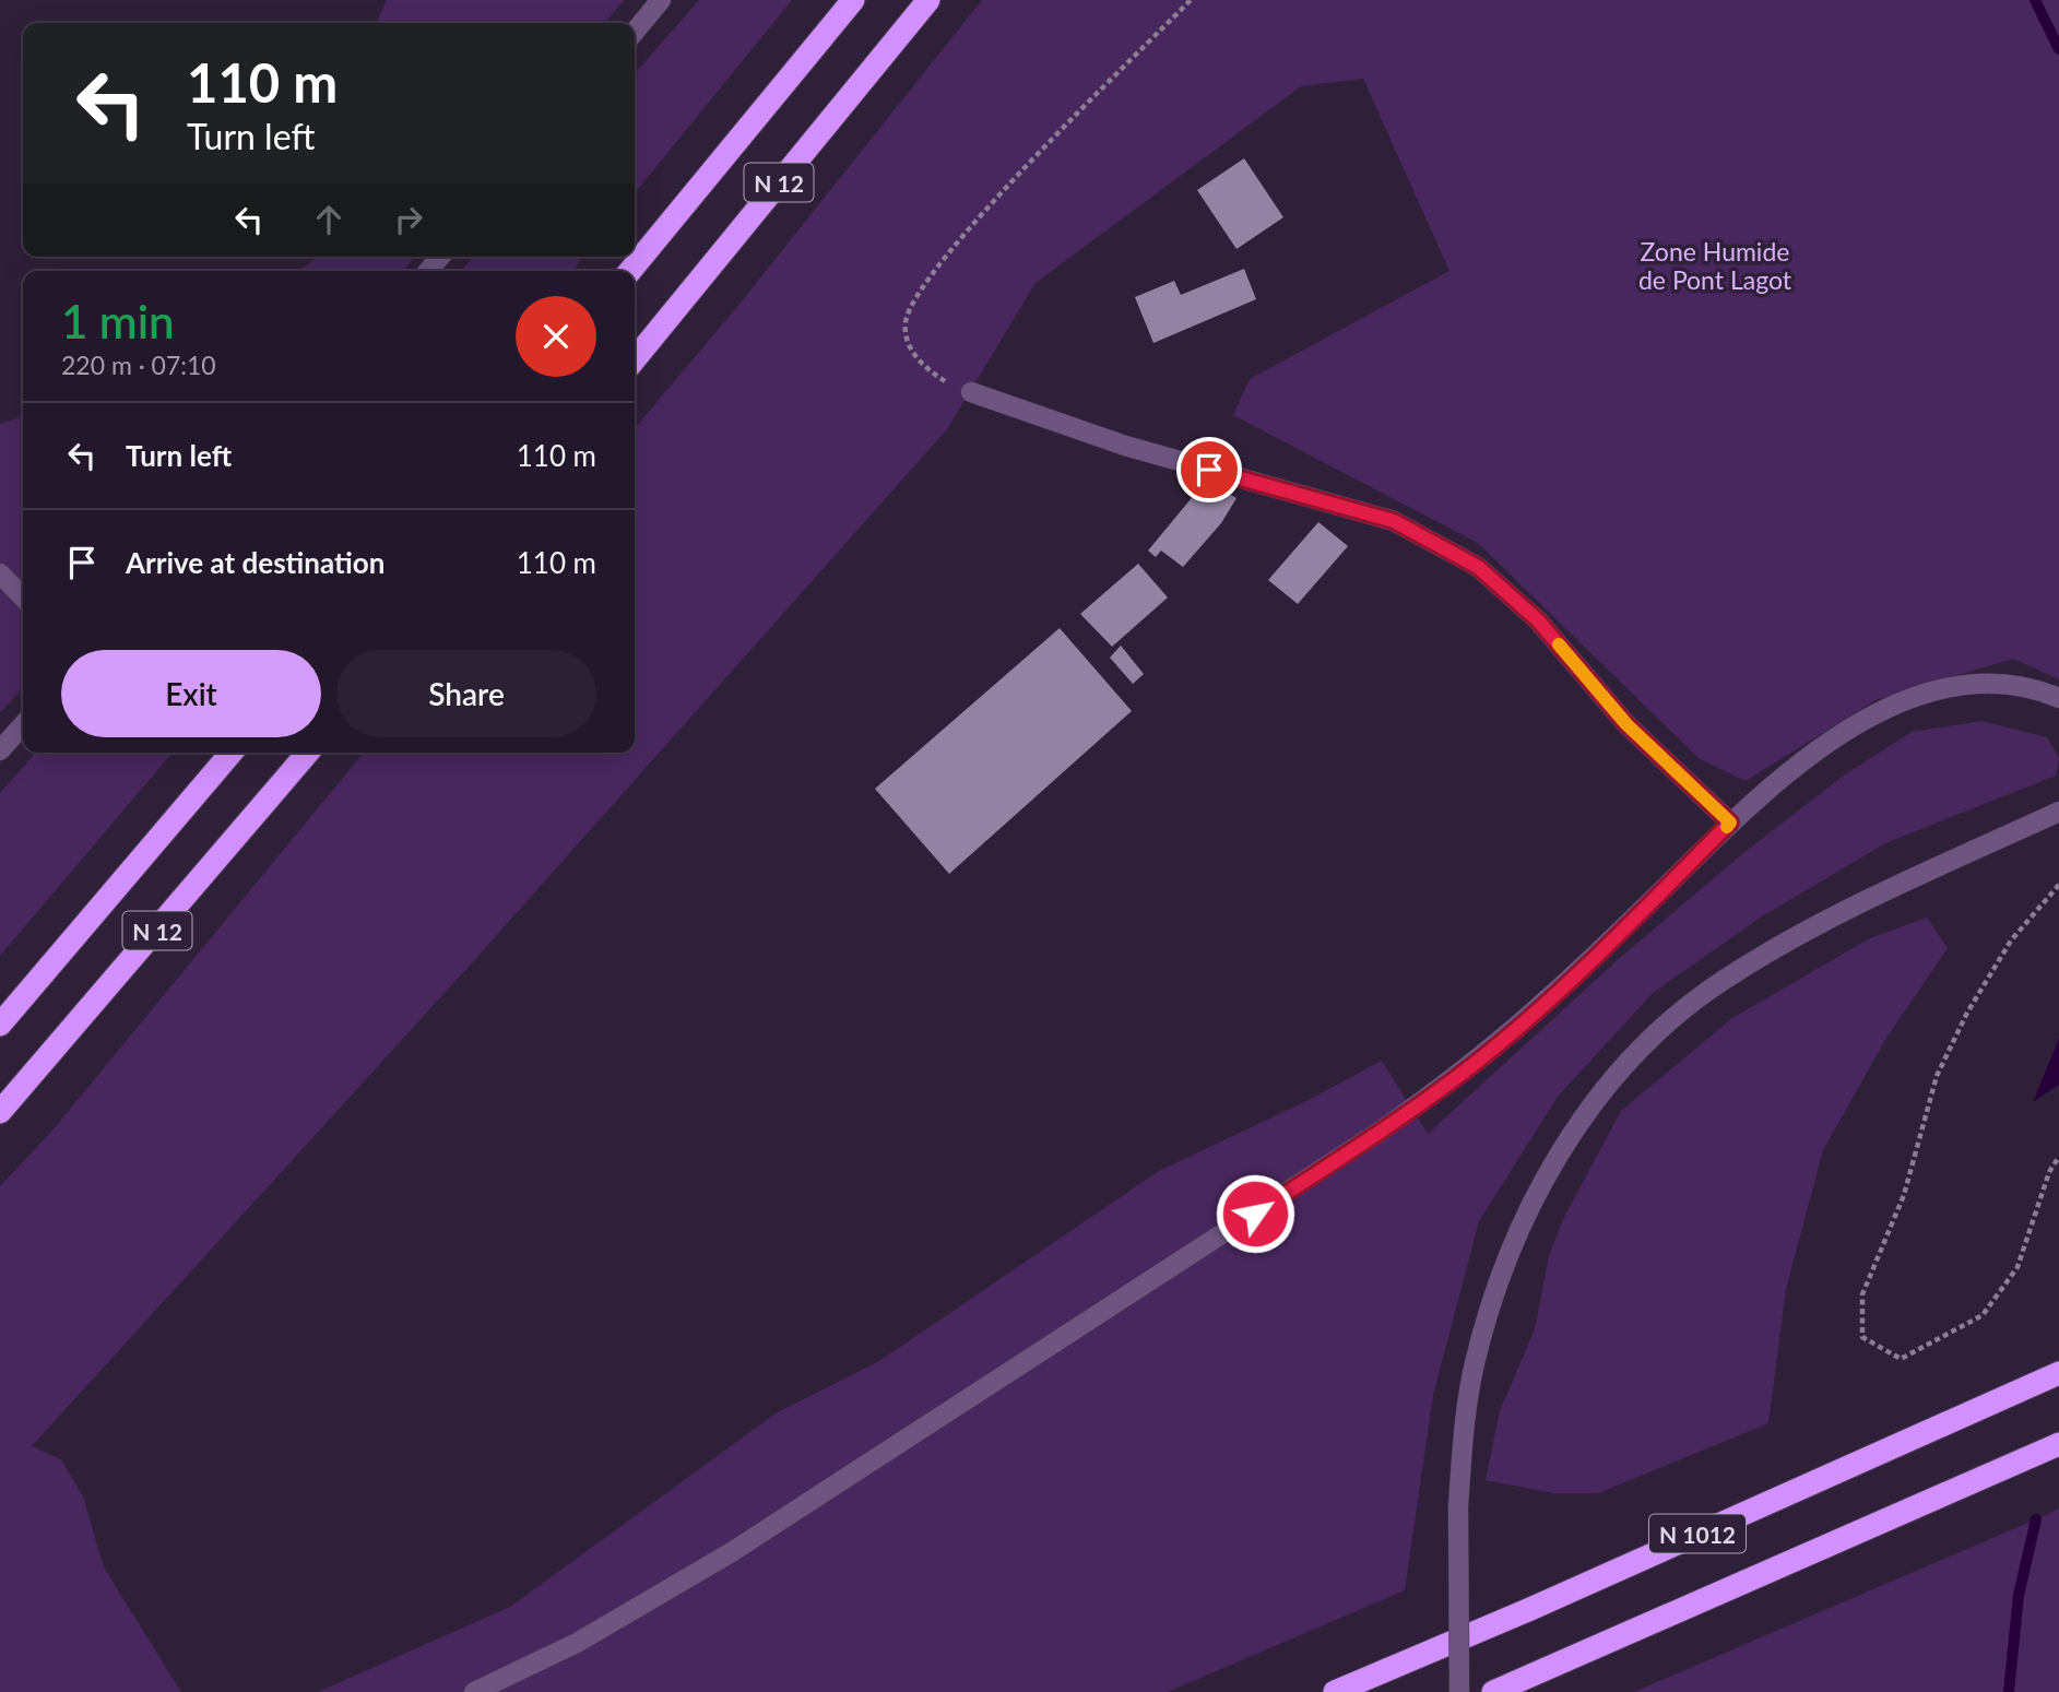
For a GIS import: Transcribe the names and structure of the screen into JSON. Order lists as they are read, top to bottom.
{
  "streets": {
    "highway": ["N 12", "N 1012"]
  },
  "parks": ["Zone Humide de Pont Lagot"],
  "page": {
    "turn": ["110 m", "Turn left"],
    "heading": ["1 min", "220 m · 07:10"],
    "list": [
      {
        "name": "Turn left",
        "value": "110 m"
      },
      {
        "name": "Arrive at destination",
        "value": "110 m"
      }
    ],
    "buttons": ["Exit", "Share"]
  }
}
